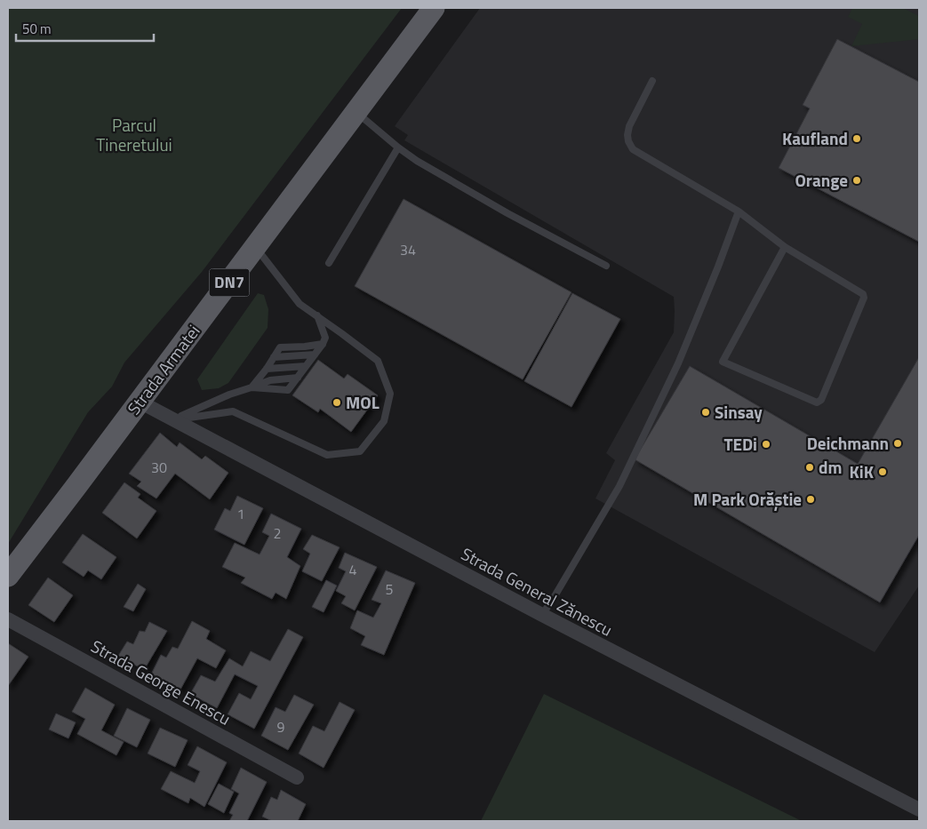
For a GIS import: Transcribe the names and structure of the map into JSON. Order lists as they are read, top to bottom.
{
  "streets": {
    "main road": ["DN7", "Strada Armatei"],
    "street": ["Strada General Zănescu", "Strada George Enescu"]
  },
  "crossings": [
    ["DN7", "Strada Armatei"],
    ["Strada Armatei", "Strada General Zănescu"]
  ],
  "parks": ["Parcul Tineretului"],
  "places": [
    "Kaufland",
    "Orange",
    "MOL",
    "Sinsay",
    "Deichmann",
    "TEDi",
    "dm",
    "KiK",
    "M Park Orăștie"
  ],
  "house_numbers": [
    "34",
    "30",
    "1",
    "2",
    "4",
    "5",
    "9"
  ],
  "scale_bar": "50 m"
}
